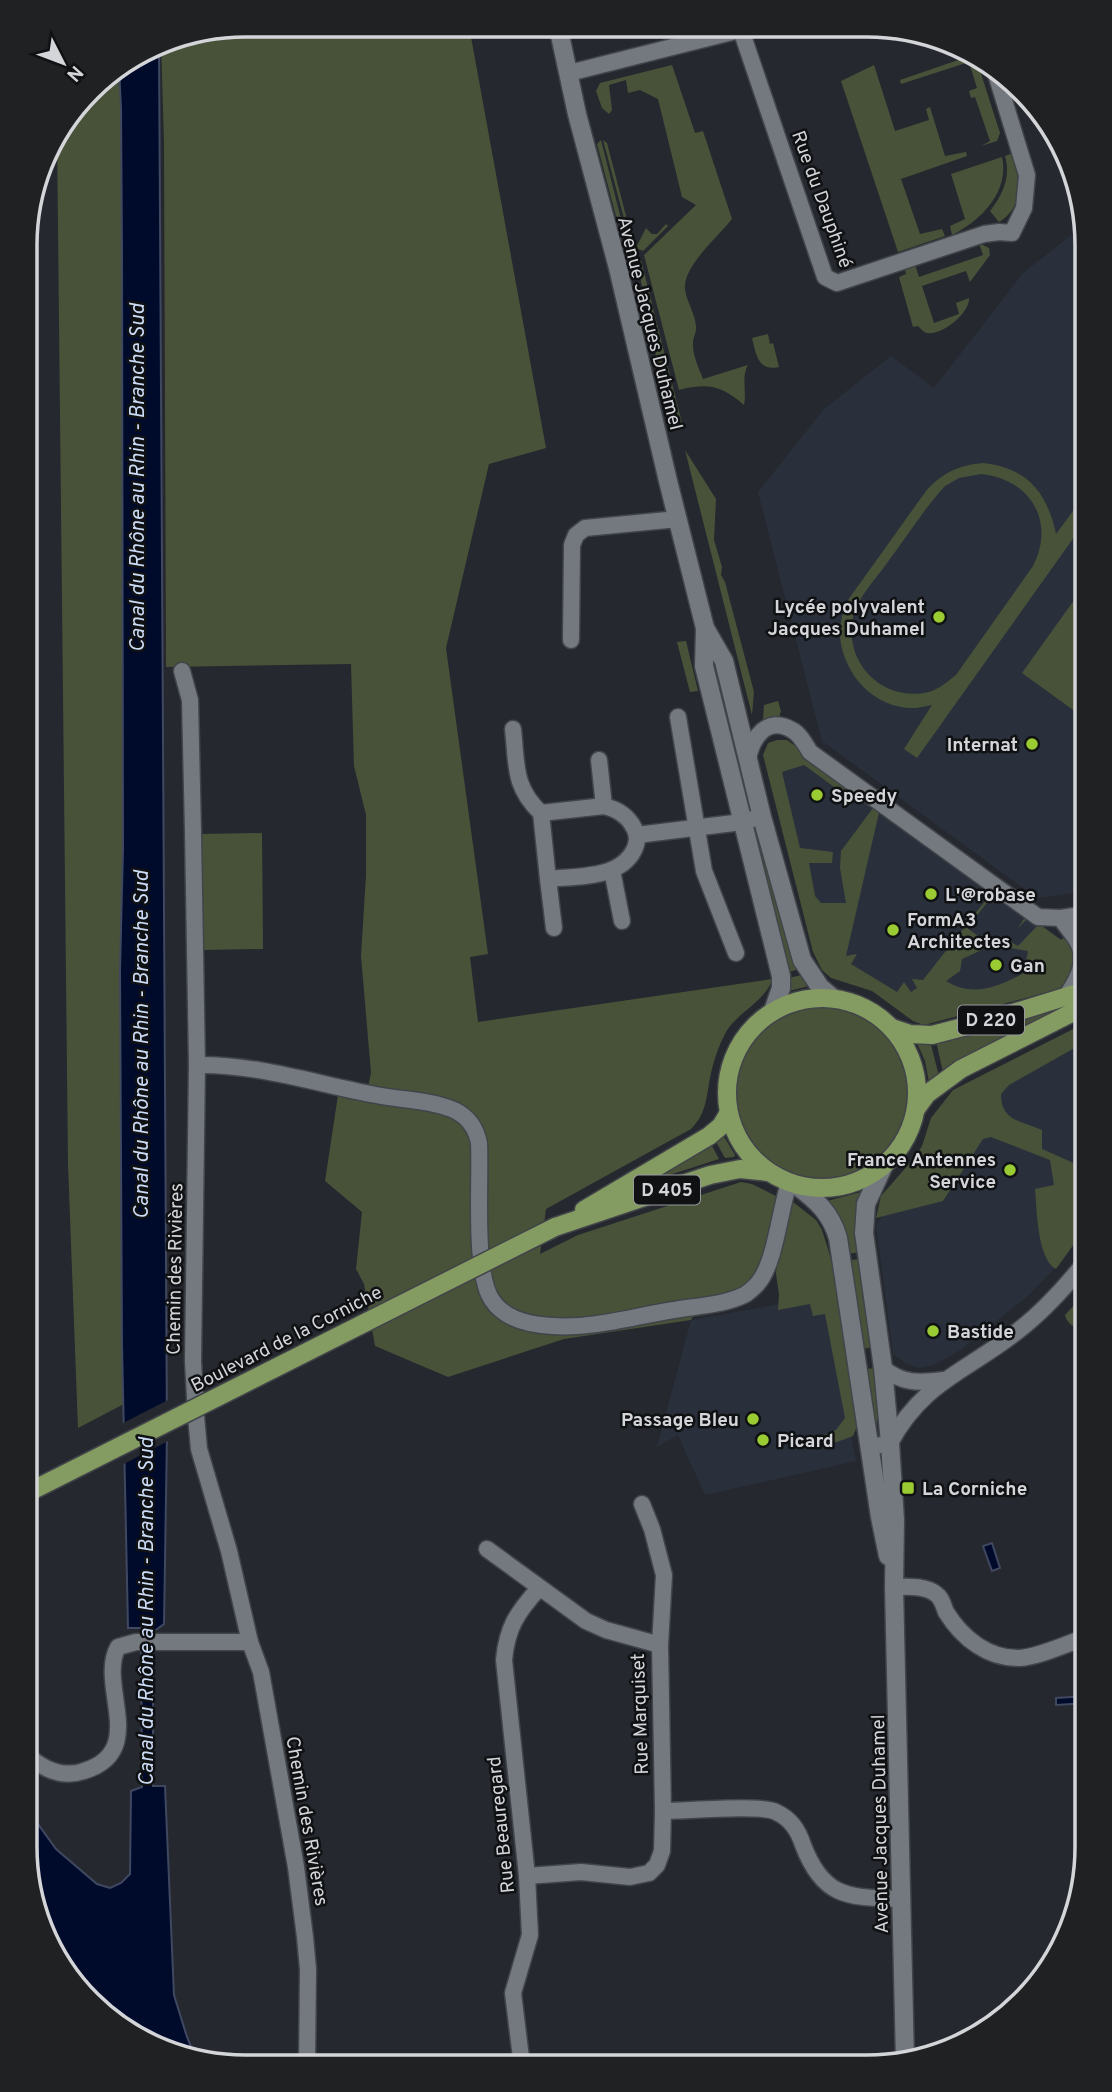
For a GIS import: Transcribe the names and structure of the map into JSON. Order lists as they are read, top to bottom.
{
  "streets": {
    "main road": [
      "Avenue Jacques Duhamel",
      "D 220",
      "D 405",
      "Boulevard de la Corniche"
    ],
    "street": [
      "Rue du Dauphiné",
      "Chemin des Rivières",
      "Rue Marquiset",
      "Rue Beauregard"
    ]
  },
  "crossings": [
    ["Avenue Jacques Duhamel", "D 220"],
    ["Avenue Jacques Duhamel", "Boulevard de la Corniche"],
    ["D 220", "Boulevard de la Corniche"],
    ["Rue Marquiset", "Rue Beauregard"]
  ],
  "water": ["Canal du Rhône au Rhin - Branche Sud"],
  "places": {
    "other": [
      "Lycée polyvalent Jacques Duhamel",
      "Internat",
      "Speedy",
      "L'@robase",
      "FormA3 Architectes",
      "Gan",
      "France Antennes Service",
      "Bastide",
      "Passage Bleu",
      "Picard"
    ],
    "transit": ["La Corniche"]
  },
  "north": "bottom right"
}
